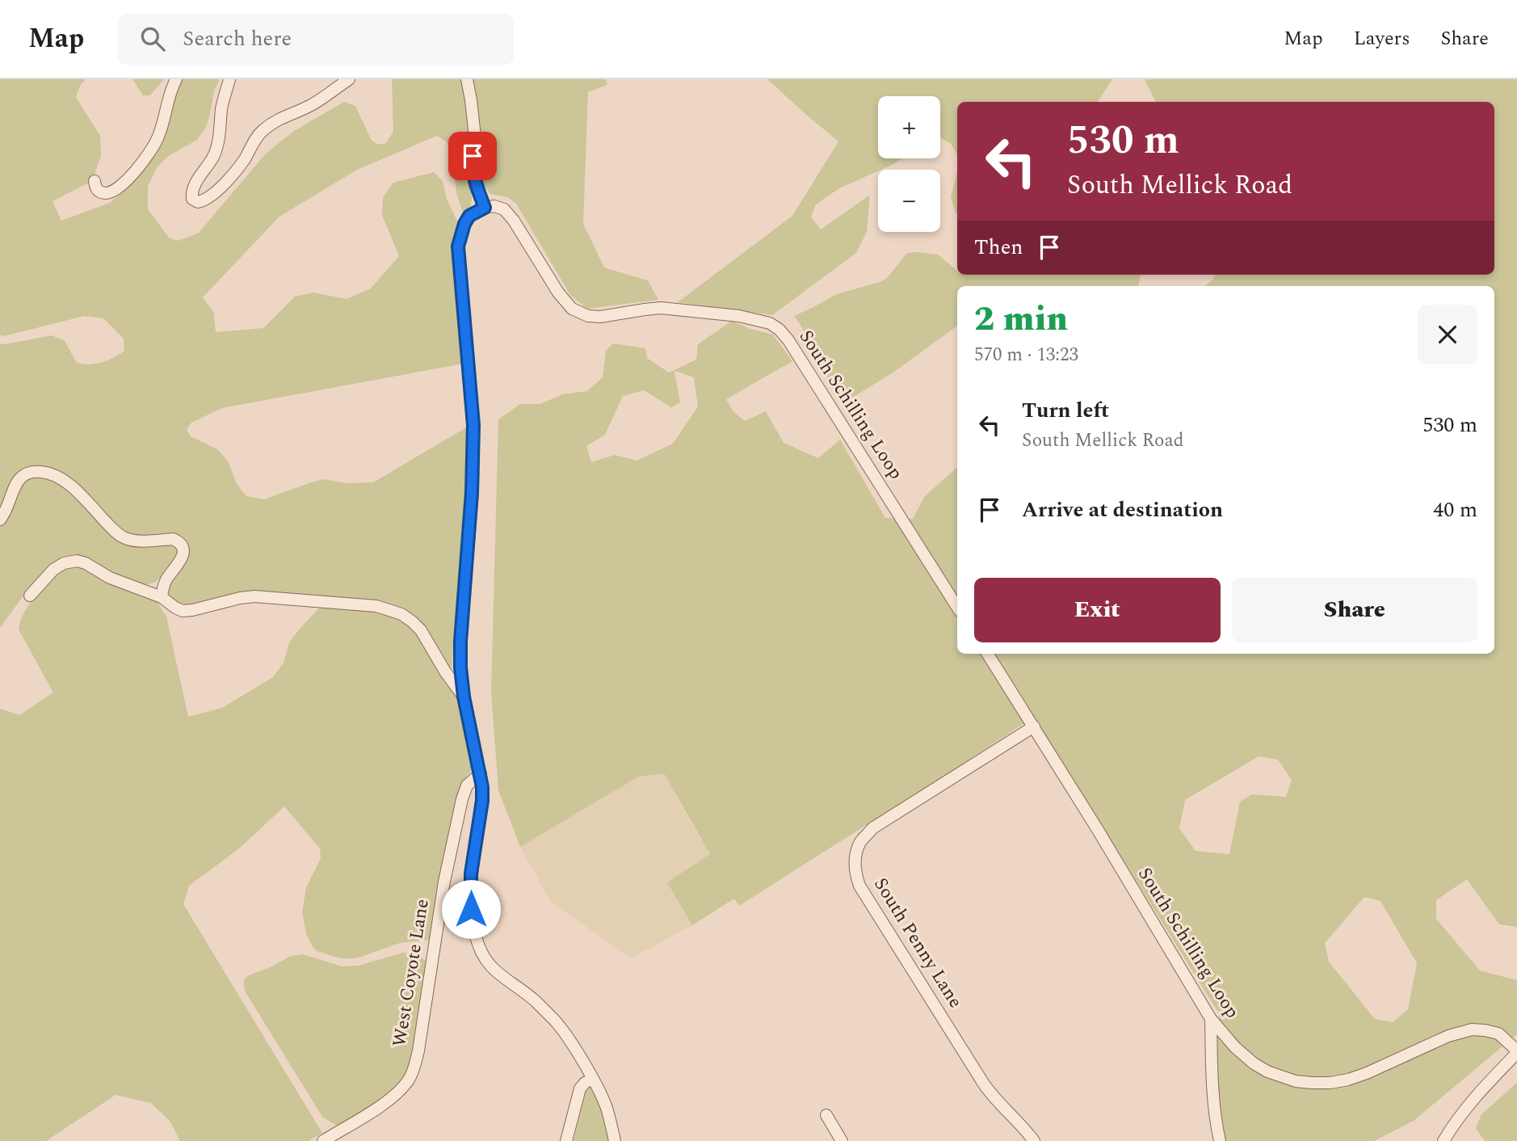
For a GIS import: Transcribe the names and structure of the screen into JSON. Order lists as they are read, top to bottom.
{
  "streets": {
    "street": ["South Schilling Loop", "South Penny Lane", "West Coyote Lane"]
  },
  "crossings": [
    ["South Schilling Loop", "South Penny Lane"]
  ],
  "page": {
    "header": "Map",
    "search": "Search here",
    "nav": ["Map", "Layers", "Share"],
    "map_buttons": ["+", "−"],
    "turn": ["530 m", "South Mellick Road"],
    "then": "Then",
    "heading": ["2 min", "570 m · 13:23"],
    "list": [
      {
        "name": "Turn left",
        "note": "South Mellick Road",
        "value": "530 m"
      },
      {
        "name": "Arrive at destination",
        "value": "40 m"
      }
    ],
    "buttons": ["Exit", "Share"]
  }
}
